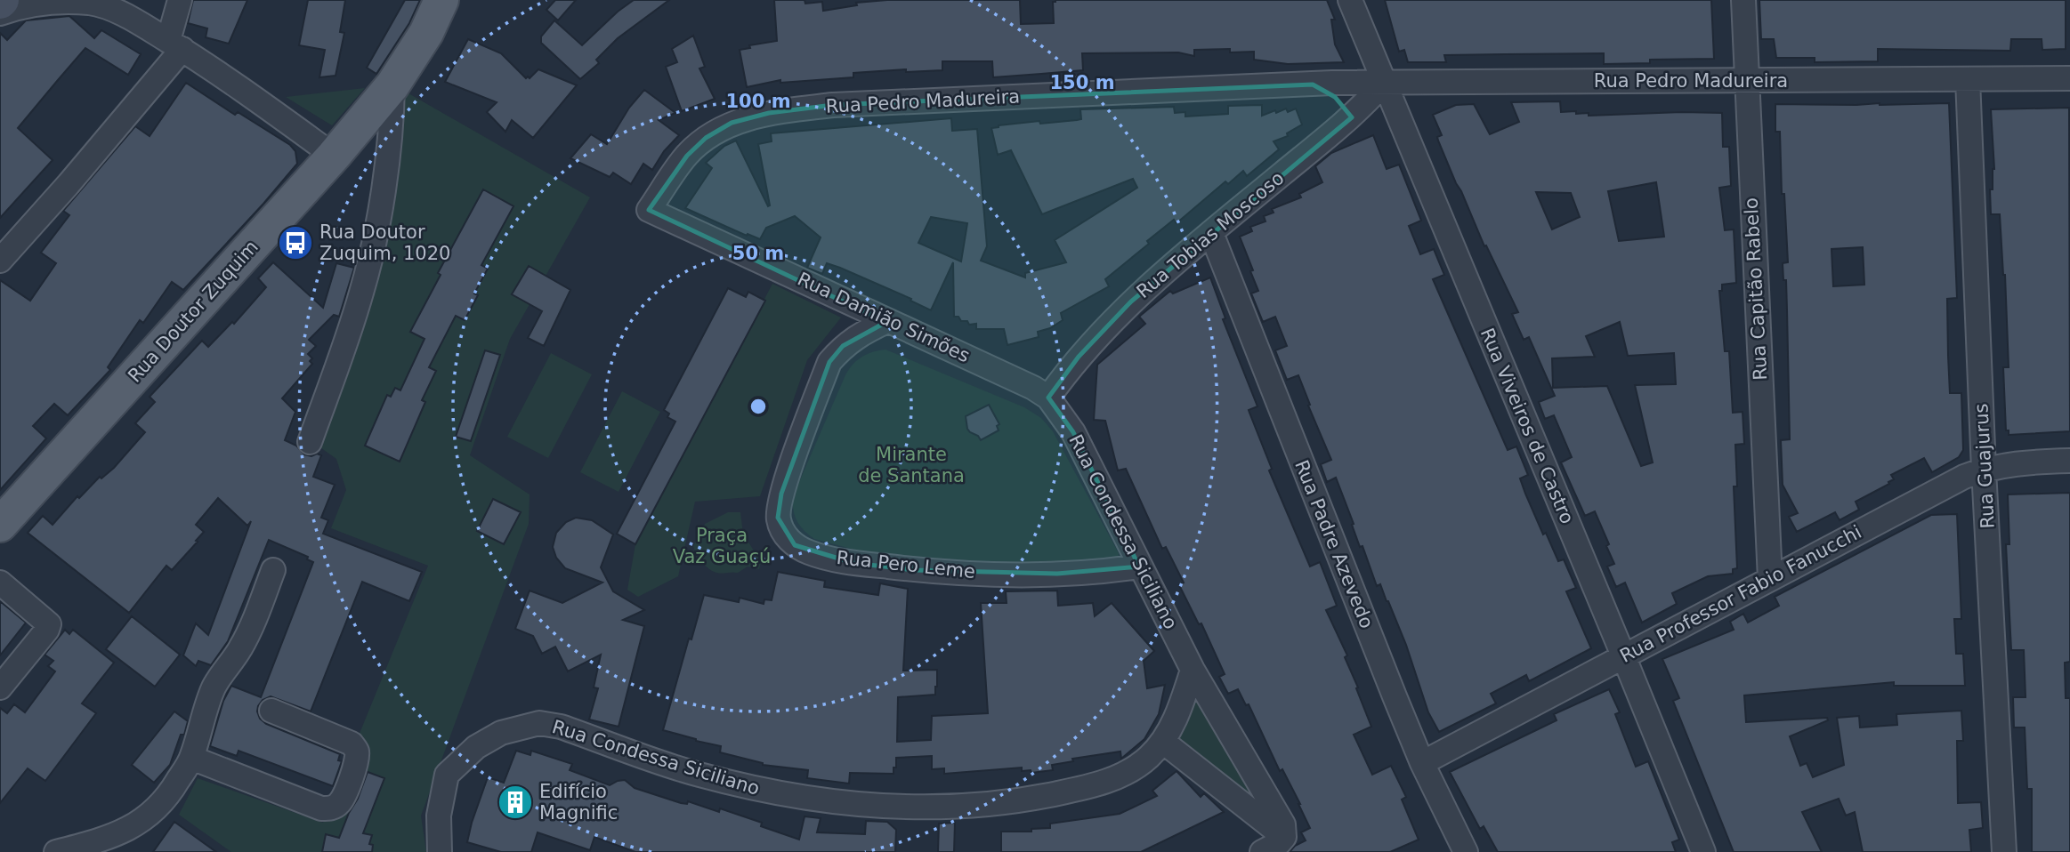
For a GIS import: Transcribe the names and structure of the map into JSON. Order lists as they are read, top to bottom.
{
  "streets": {
    "main road": ["Rua Doutor Zuquim"],
    "street": [
      "Rua Pedro Madureira",
      "Rua Tobias Moscoso",
      "Rua Capitão Rabelo",
      "Rua Damião Simões",
      "Rua Viveiros de Castro",
      "Rua Guajurus",
      "Rua Condessa Siciliano",
      "Rua Padre Azevedo",
      "Rua Pero Leme",
      "Rua Professor Fabio Fanucchi"
    ]
  },
  "crossings": [
    ["Rua Pedro Madureira", "Rua Tobias Moscoso"],
    ["Rua Pedro Madureira", "Rua Capitão Rabelo"],
    ["Rua Pedro Madureira", "Rua Damião Simões"],
    ["Rua Pedro Madureira", "Rua Viveiros de Castro"],
    ["Rua Pedro Madureira", "Rua Guajurus"],
    ["Rua Tobias Moscoso", "Rua Damião Simões"],
    ["Rua Tobias Moscoso", "Rua Viveiros de Castro"],
    ["Rua Tobias Moscoso", "Rua Condessa Siciliano"],
    ["Rua Tobias Moscoso", "Rua Padre Azevedo"],
    ["Rua Capitão Rabelo", "Rua Professor Fabio Fanucchi"],
    ["Rua Damião Simões", "Rua Condessa Siciliano"],
    ["Rua Damião Simões", "Rua Pero Leme"],
    ["Rua Viveiros de Castro", "Rua Professor Fabio Fanucchi"],
    ["Rua Guajurus", "Rua Professor Fabio Fanucchi"],
    ["Rua Condessa Siciliano", "Rua Pero Leme"],
    ["Rua Padre Azevedo", "Rua Professor Fabio Fanucchi"]
  ],
  "parks": ["Mirante de Santana", "Praça Vaz Guaçú"],
  "places": {
    "bus stop": ["Rua Doutor Zuquim, 1020"],
    "building": ["Edifício Magnific"]
  },
  "rings": ["150 m", "100 m", "50 m"]
}
